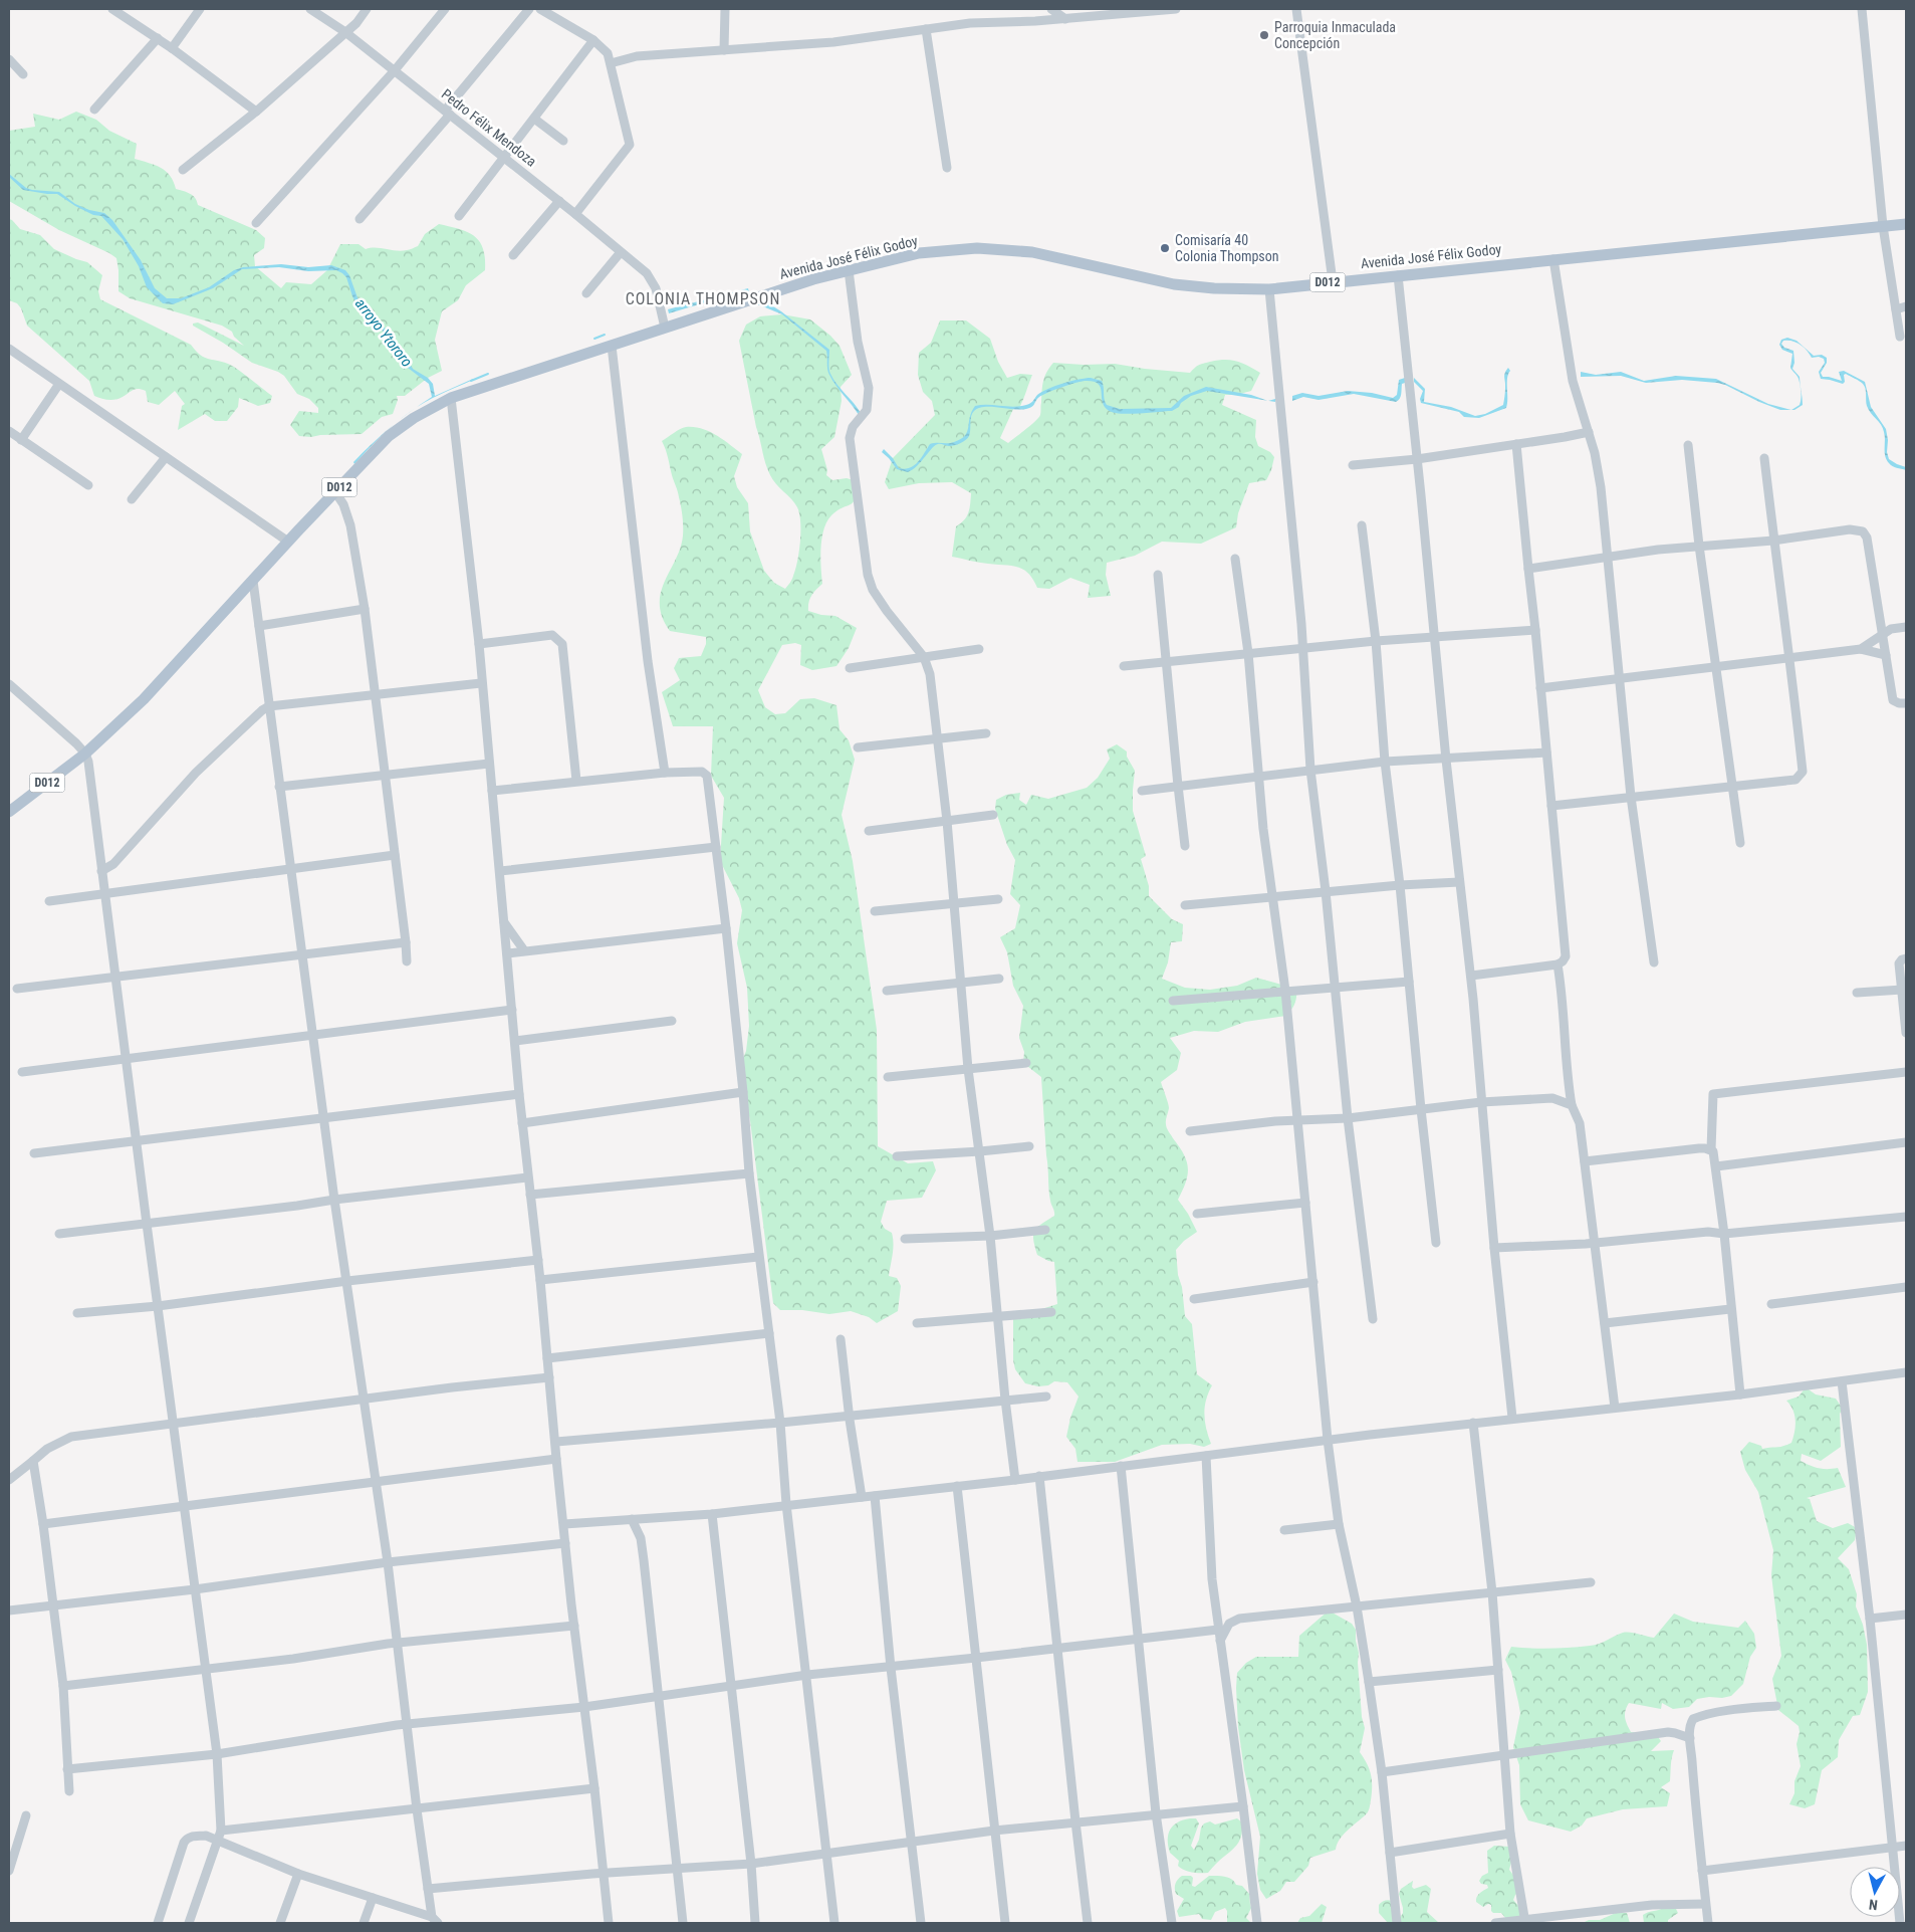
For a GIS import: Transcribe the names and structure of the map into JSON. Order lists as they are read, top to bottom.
{
  "streets": {
    "main road": ["Avenida José Félix Godoy", "D012"],
    "street": ["Pedro Félix Mendoza"]
  },
  "crossings": [
    ["Pedro Félix Mendoza", "Avenida José Félix Godoy"],
    ["Pedro Félix Mendoza", "D012"],
    ["Avenida José Félix Godoy", "D012"]
  ],
  "districts": ["COLONIA THOMPSON"],
  "water": ["arroyo Ytororo"],
  "places": ["Parroquia Inmaculada Concepción", "Comisaría 40 Colonia Thompson"],
  "north": "bottom"
}
